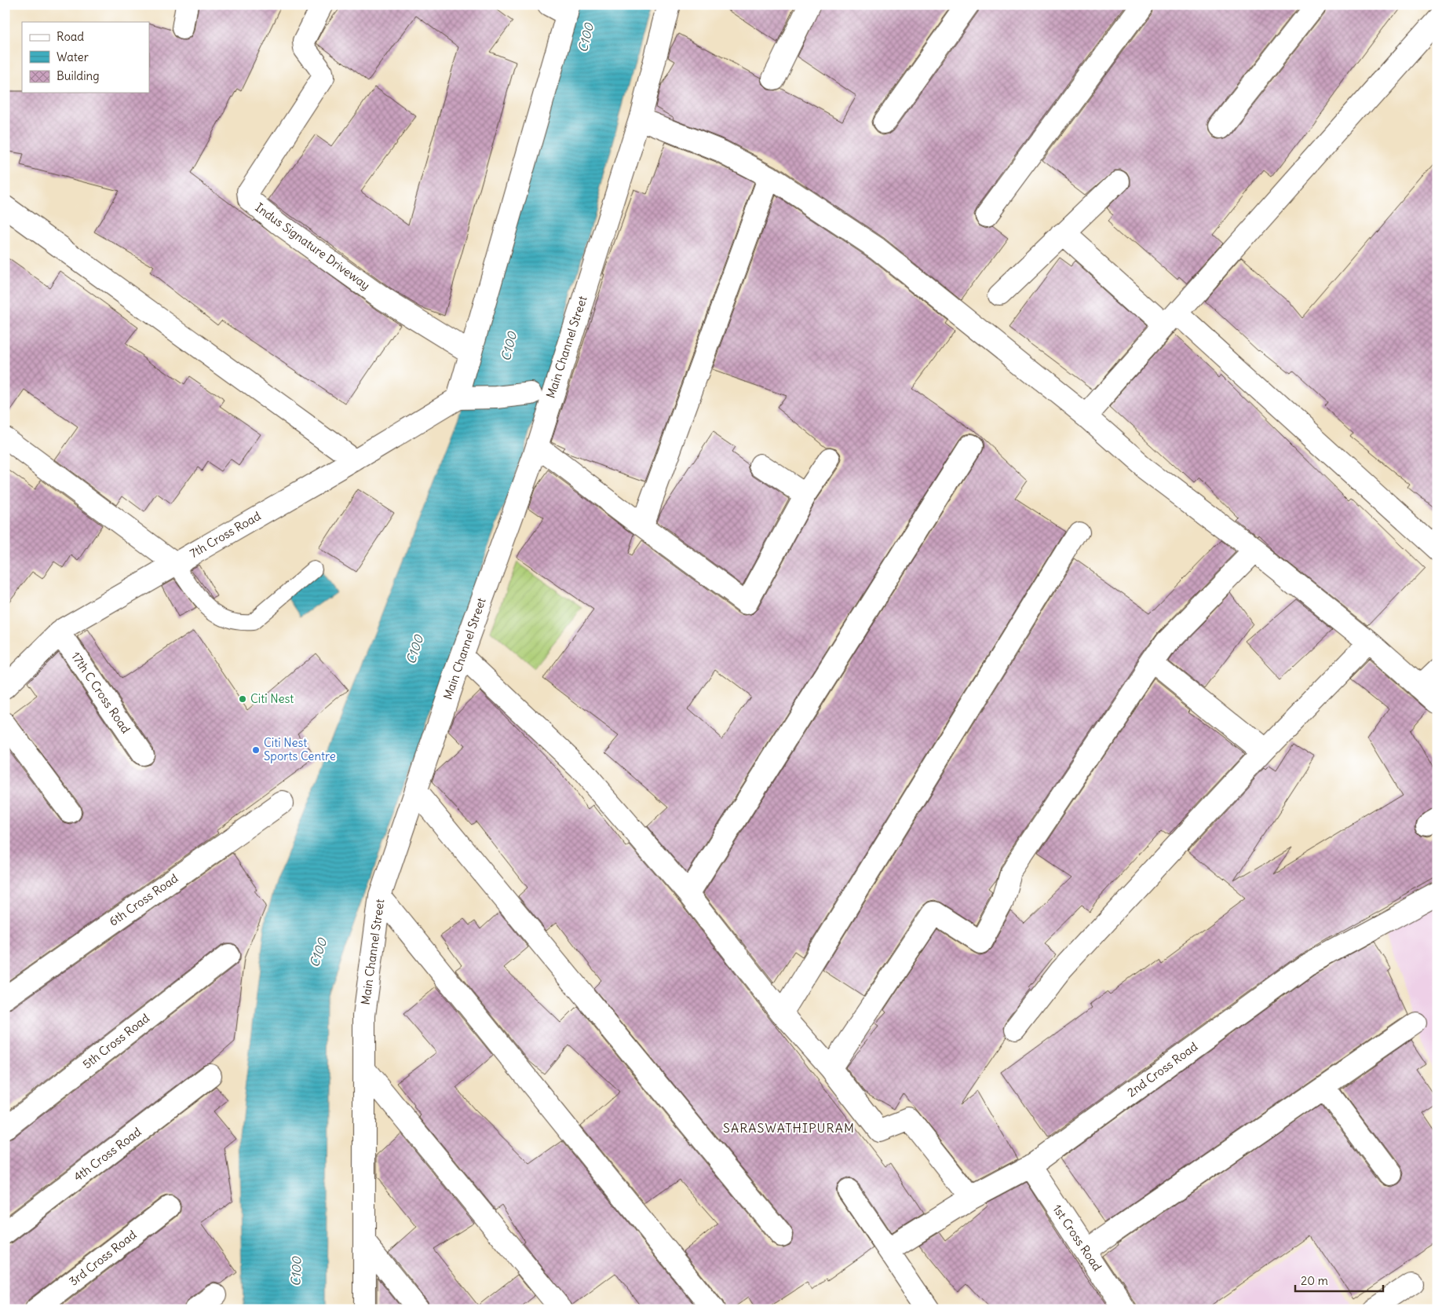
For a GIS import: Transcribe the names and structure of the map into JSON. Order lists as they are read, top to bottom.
{
  "streets": {
    "street": [
      "Indus Signature Driveway",
      "Main Channel Street",
      "7th Cross Road",
      "17th C Cross Road",
      "6th Cross Road",
      "5th Cross Road",
      "2nd Cross Road",
      "4th Cross Road",
      "1st Cross Road",
      "3rd Cross Road"
    ]
  },
  "crossings": [
    ["7th Cross Road", "17th C Cross Road"],
    ["2nd Cross Road", "1st Cross Road"]
  ],
  "districts": ["SARASWATHIPURAM"],
  "water": ["C100"],
  "places": ["Citi Nest", "Citi Nest Sports Centre"],
  "legend": ["Road", "Water", "Building"],
  "scale_bar": "20 m"
}
